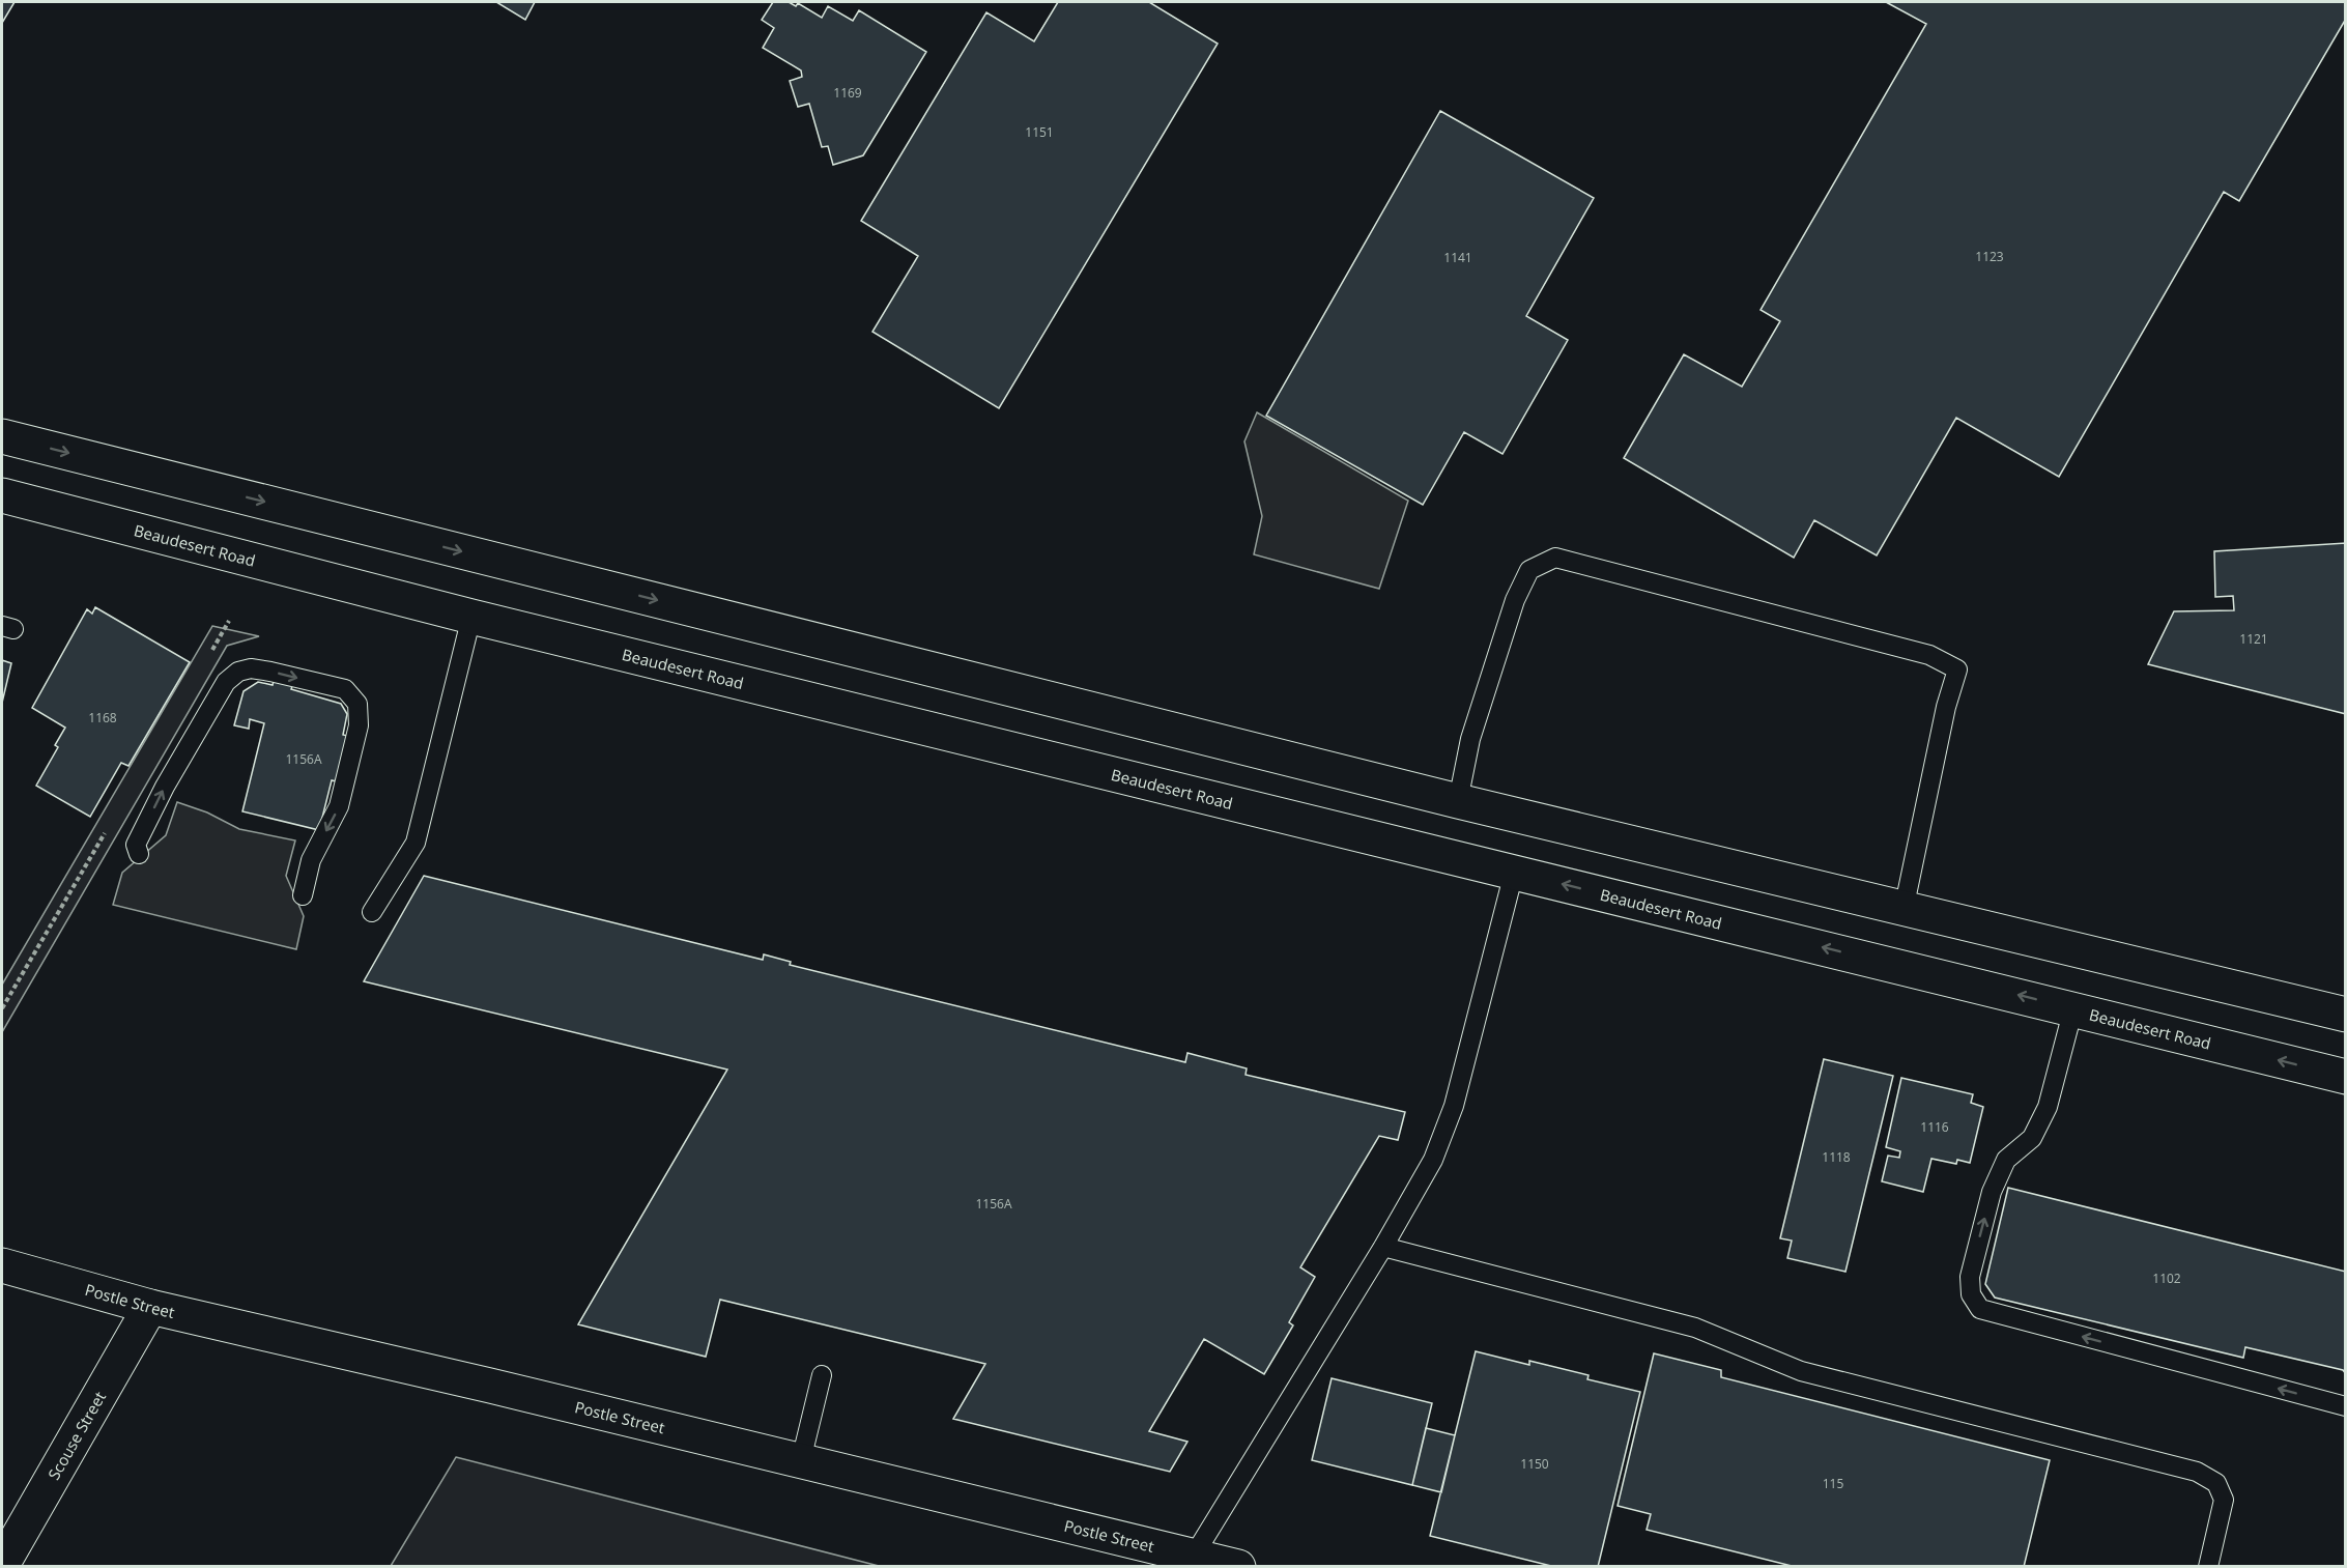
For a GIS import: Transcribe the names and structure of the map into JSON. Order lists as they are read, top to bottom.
{
  "streets": {
    "main road": ["Beaudesert Road", "Postle Street", "Scouse Street"]
  },
  "crossings": [
    ["Postle Street", "Scouse Street"]
  ],
  "house_numbers": [
    "1169",
    "1151",
    "1123",
    "1141",
    "1121",
    "1168",
    "1156A",
    "1116",
    "1118",
    "1156A",
    "1102",
    "1150",
    "115"
  ]
}
